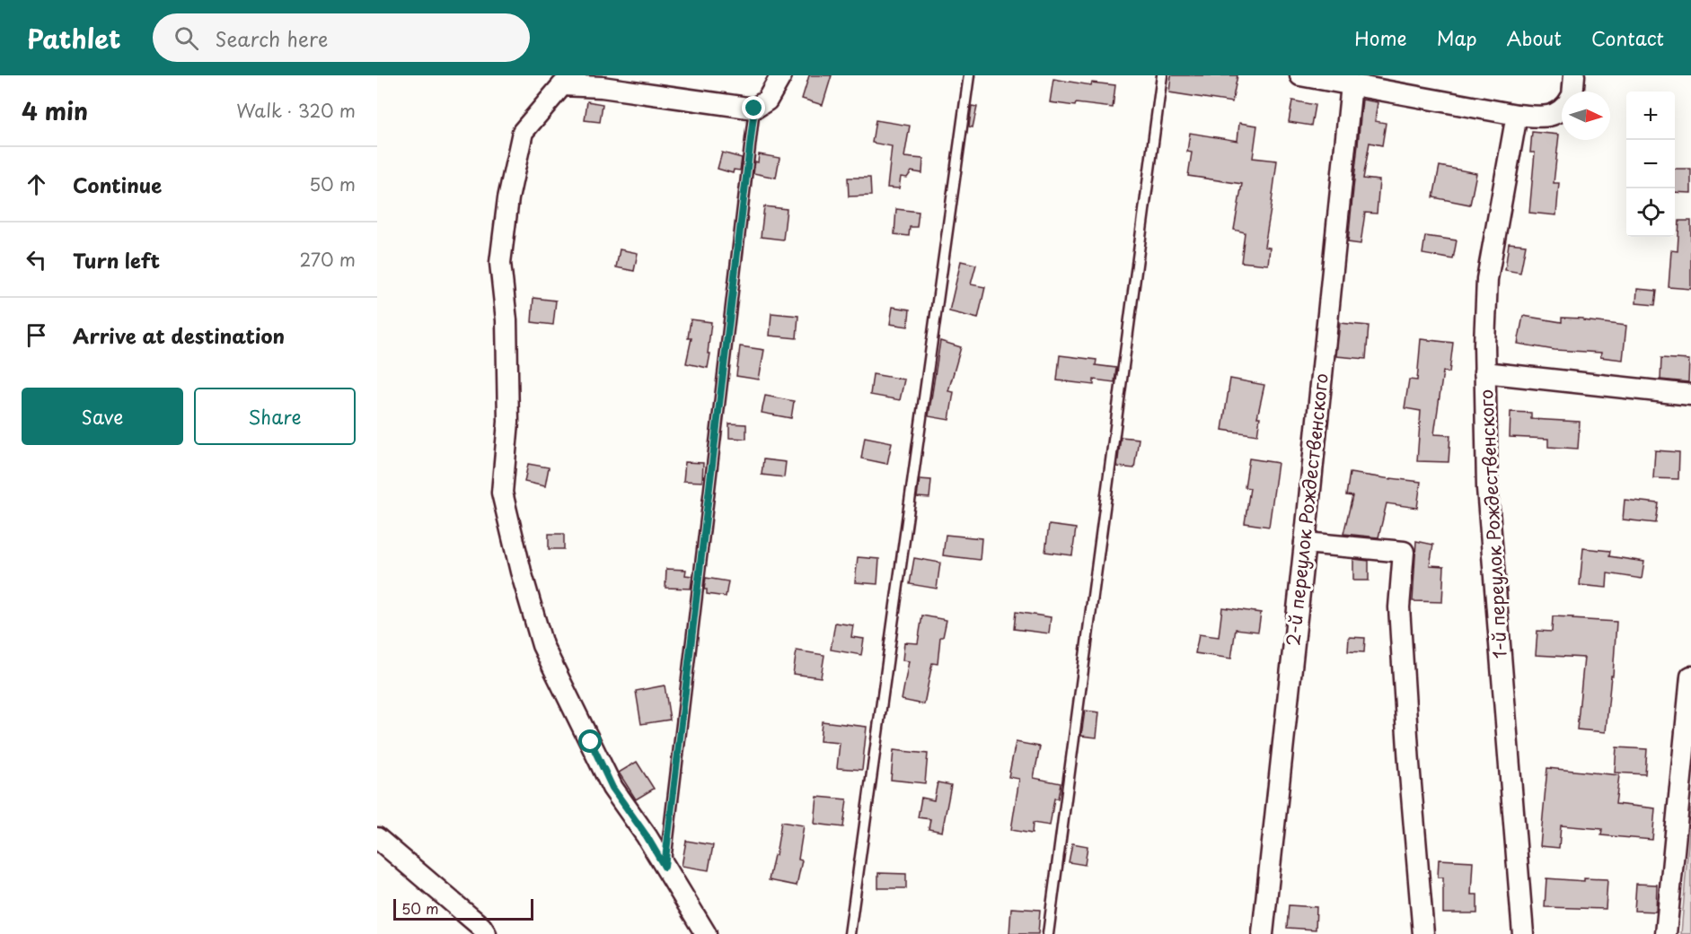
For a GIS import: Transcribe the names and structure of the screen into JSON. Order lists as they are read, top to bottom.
{
  "streets": {
    "street": ["2-й переулок Рождественского", "1-й переулок Рождественского"]
  },
  "scale_bar": "50 m",
  "north": "right",
  "page": {
    "header": "Pathlet",
    "search": "Search here",
    "nav": [
      "Home",
      "Map",
      "About",
      "Contact"
    ],
    "heading": ["4 min", "Walk · 320 m"],
    "map_buttons": ["+", "−"],
    "list": [
      ["Continue", "50 m"],
      ["Turn left", "270 m"],
      "Arrive at destination"
    ],
    "buttons": ["Save", "Share"],
    "scale": "50 m"
  }
}
